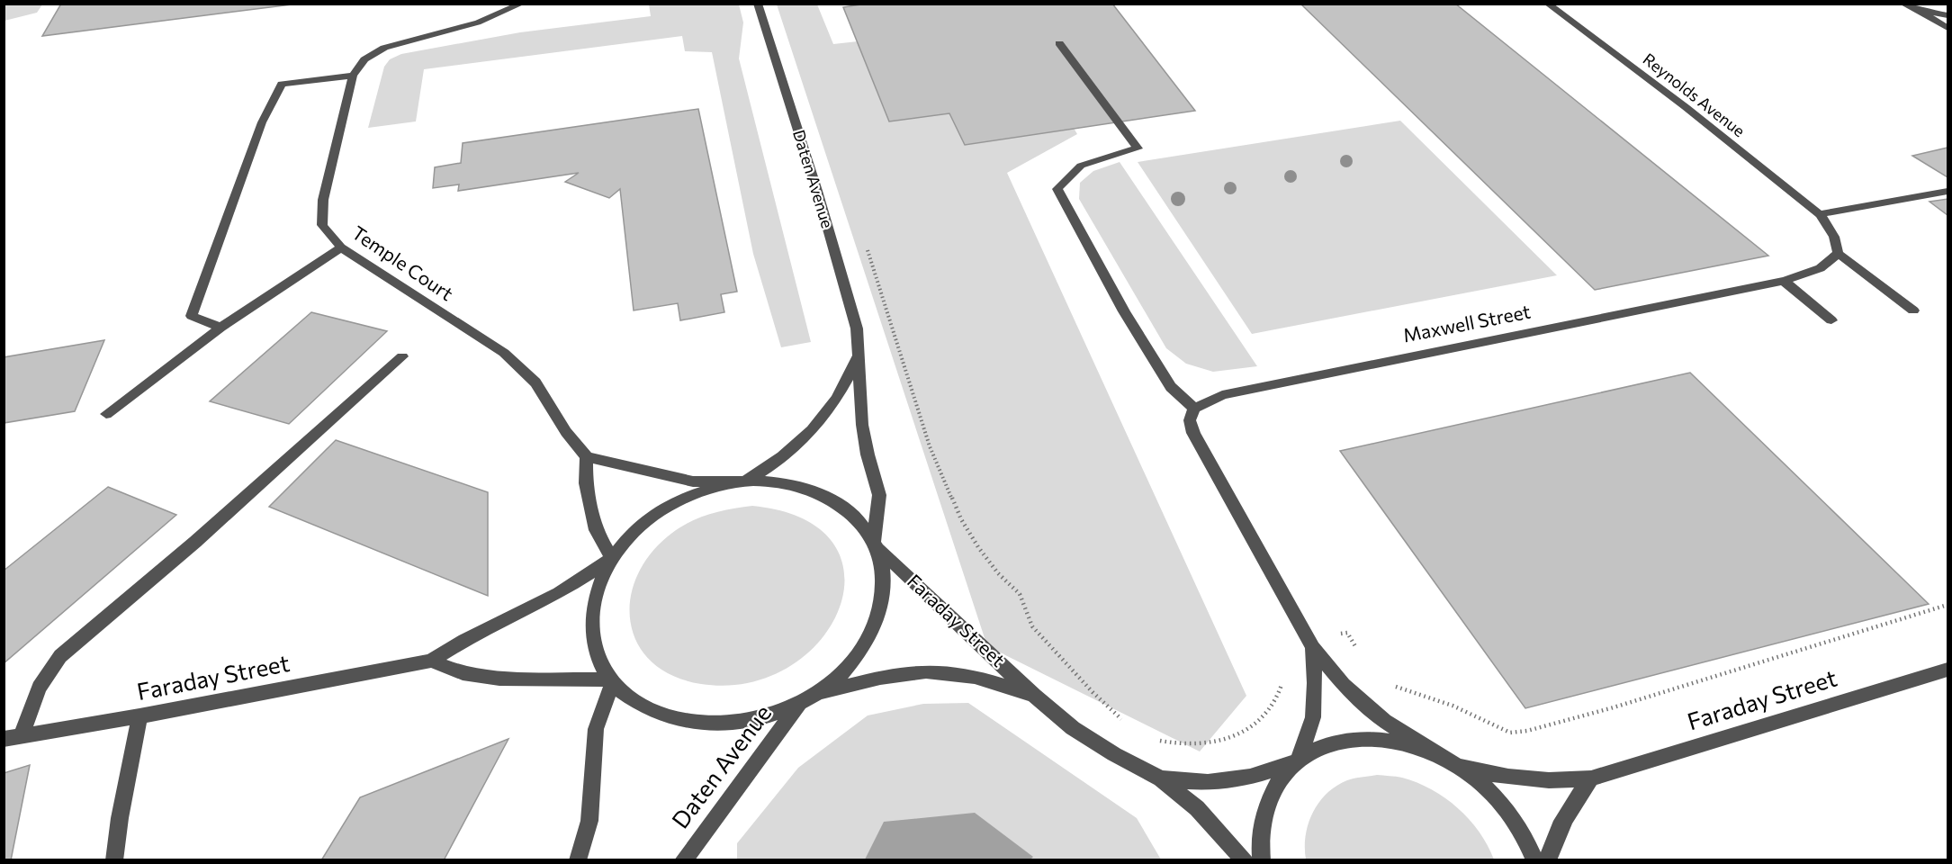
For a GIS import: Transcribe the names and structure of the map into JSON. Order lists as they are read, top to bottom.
{
  "streets": {
    "street": [
      "Reynolds Avenue",
      "Daten Avenue",
      "Temple Court",
      "Maxwell Street",
      "Faraday Street"
    ]
  },
  "crossings": [
    ["Daten Avenue", "Faraday Street"]
  ]
}
